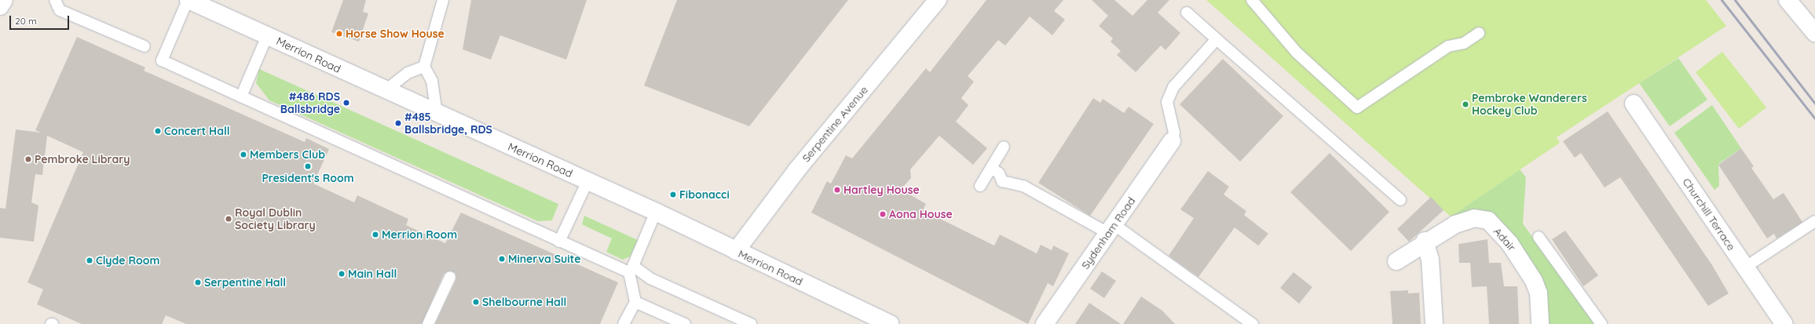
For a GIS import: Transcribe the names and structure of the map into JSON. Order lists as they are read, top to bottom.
{
  "streets": {
    "street": [
      "Merrion Road",
      "Serpentine Avenue",
      "Churchill Terrace",
      "Sydenham Road",
      "Adair"
    ]
  },
  "crossings": [
    ["Merrion Road", "Serpentine Avenue"]
  ],
  "places": [
    "Horse Show House",
    "#486 RDS Ballsbridge",
    "Pembroke Wanderers Hockey Club",
    "#485 Ballsbridge, RDS",
    "Concert Hall",
    "Members Club",
    "Pembroke Library",
    "President's Room",
    "Hartley House",
    "Fibonacci",
    "Aona House",
    "Royal Dublin Society Library",
    "Merrion Room",
    "Minerva Suite",
    "Clyde Room",
    "Main Hall",
    "Serpentine Hall",
    "Shelbourne Hall"
  ],
  "scale_bar": "20 m"
}
